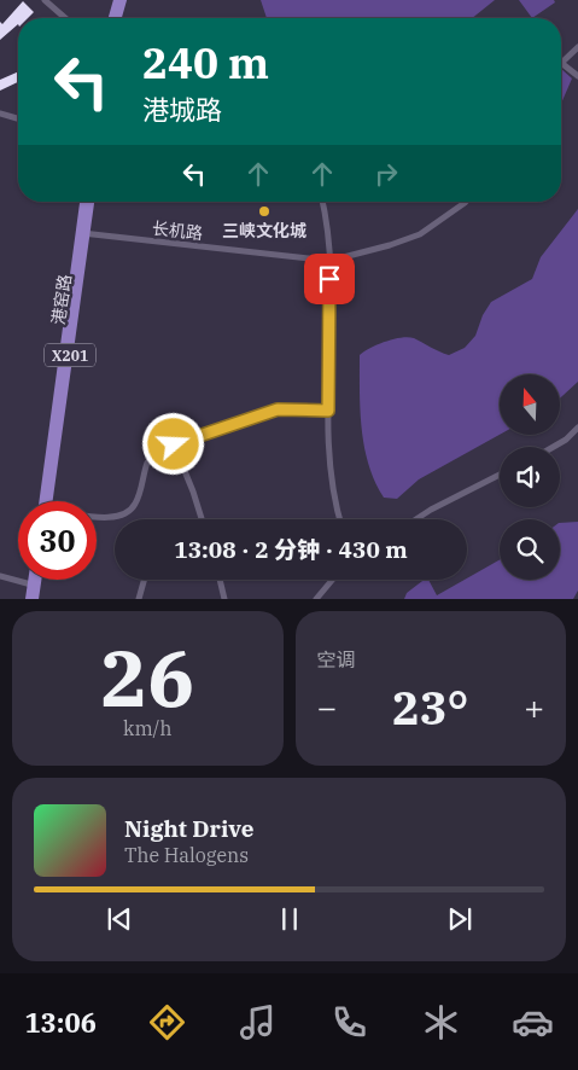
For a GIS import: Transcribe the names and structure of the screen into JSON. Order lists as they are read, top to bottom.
{
  "streets": {
    "main road": ["港窑路", "X201"],
    "street": ["长机路"]
  },
  "crossings": [
    ["长机路", "港窑路"]
  ],
  "places": ["三峡文化城"],
  "north": "top",
  "page": {
    "turn": ["240 m", "港城路"],
    "limit": "30",
    "trip": "13:08 · 2 分钟 · 430 m",
    "tile": [
      ["26", "km/h"],
      "空调"
    ],
    "heat": ["−", "23°", "+"],
    "song": ["Night Drive", "The Halogens"],
    "tabs": "13:06"
  }
}
